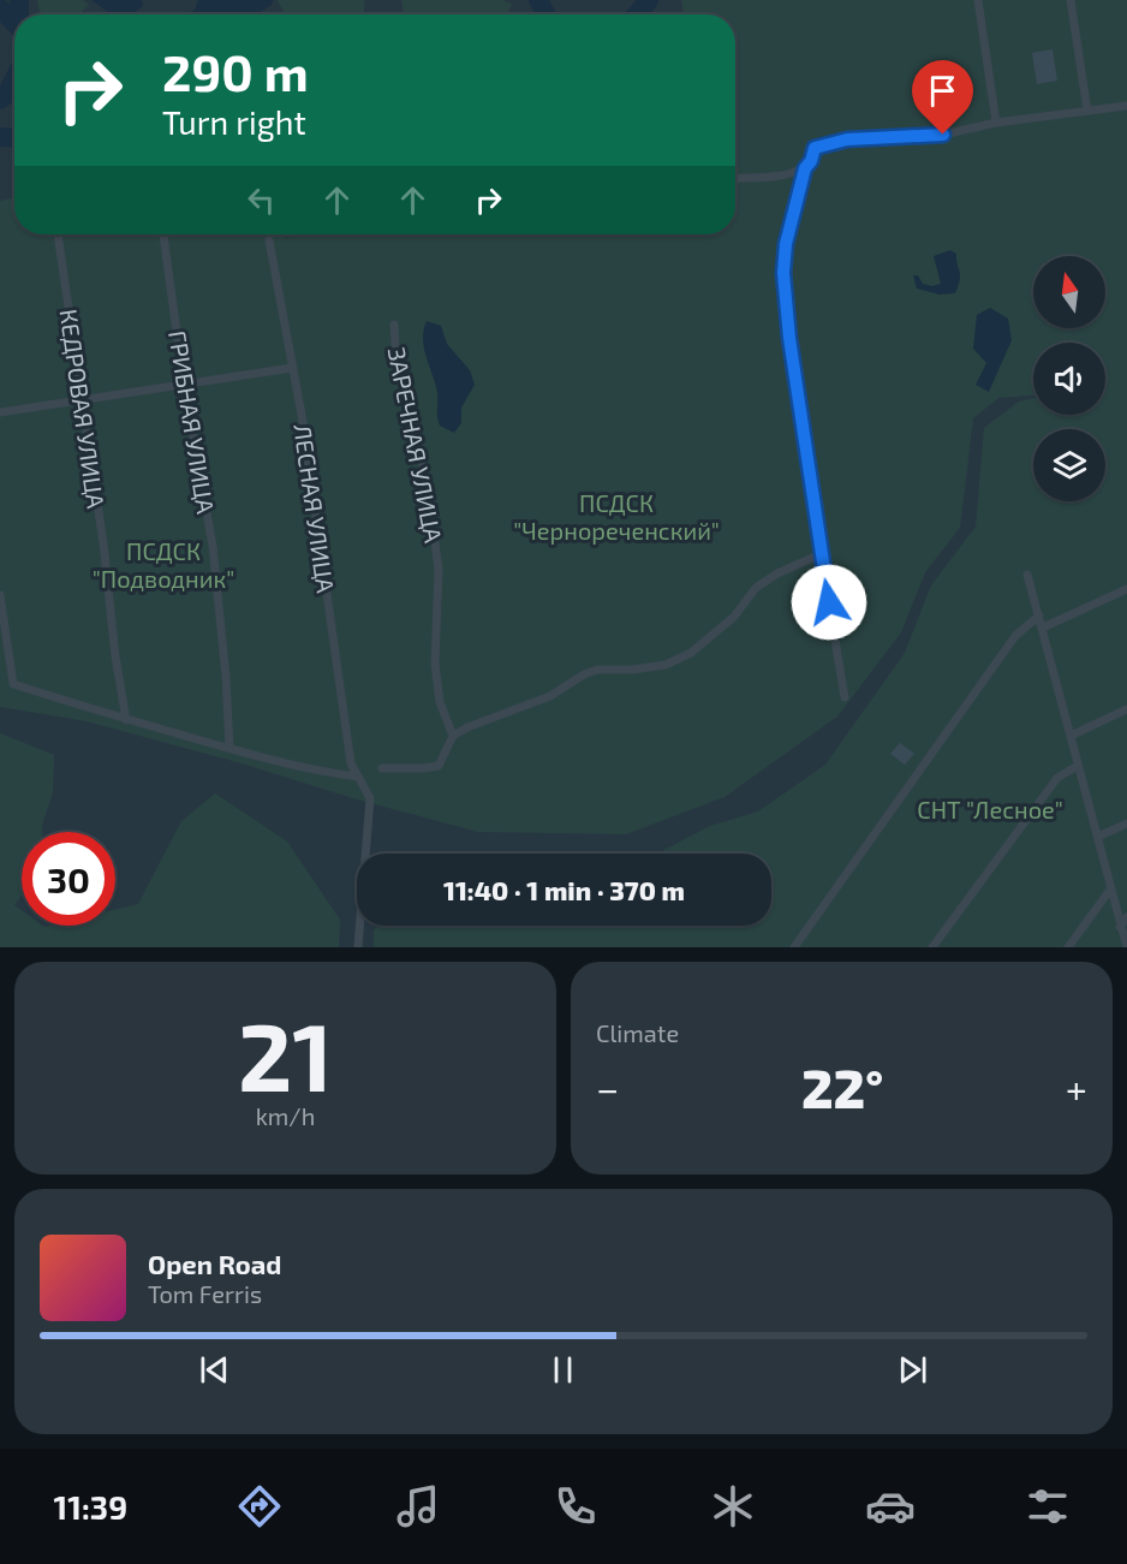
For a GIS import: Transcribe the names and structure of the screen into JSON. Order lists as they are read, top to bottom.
{
  "streets": {
    "street": [
      "КЕДРОВАЯ УЛИЦА",
      "ГРИБНАЯ УЛИЦА",
      "ЗАРЕЧНАЯ УЛИЦА",
      "ЛЕСНАЯ УЛИЦА"
    ]
  },
  "parks": ["ПСДСК \"Чернореченский\"", "ПСДСК \"Подводник\"", "СНТ \"Лесное\""],
  "north": "top",
  "page": {
    "turn": ["290 m", "Turn right"],
    "limit": "30",
    "trip": "11:40 · 1 min · 370 m",
    "tile": [
      ["21", "km/h"],
      "Climate"
    ],
    "heat": ["−", "22°", "+"],
    "song": ["Open Road", "Tom Ferris"],
    "tabs": "11:39"
  }
}
